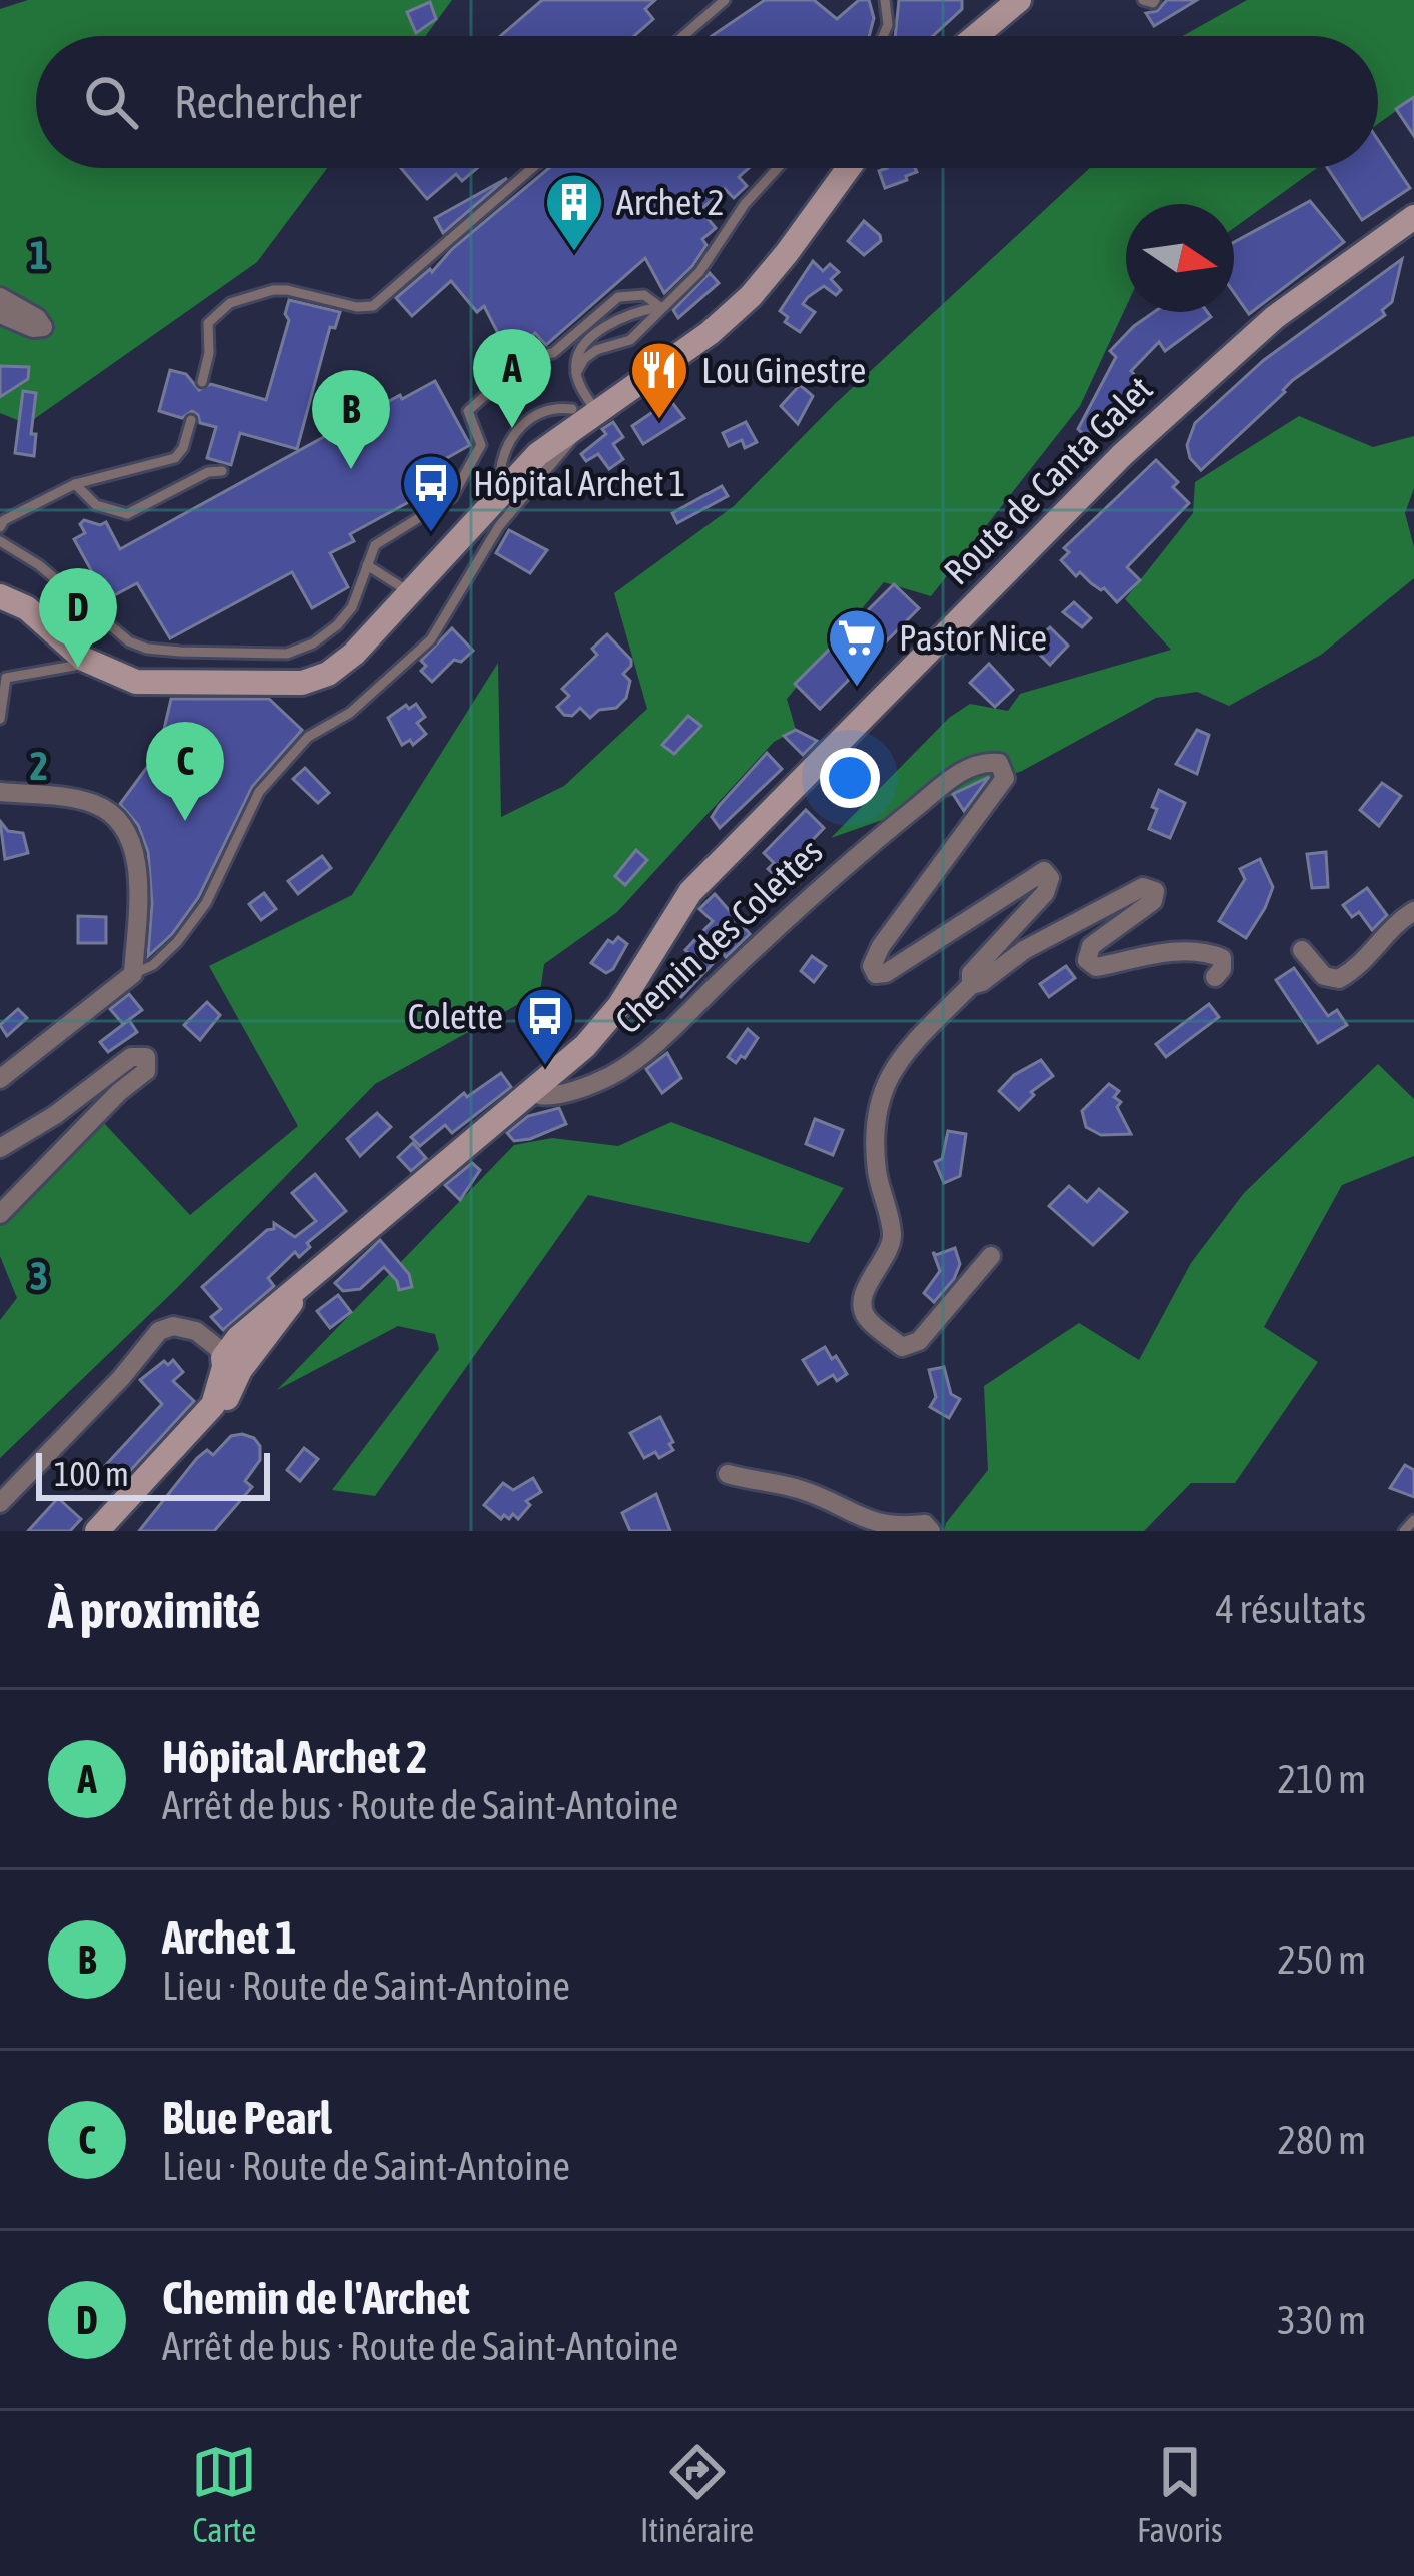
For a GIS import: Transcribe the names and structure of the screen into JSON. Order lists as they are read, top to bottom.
{
  "streets": {
    "main road": ["Route de Canta Galet"],
    "street": ["Chemin des Colettes"]
  },
  "crossings": [
    ["Route de Canta Galet", "Chemin des Colettes"]
  ],
  "places": {
    "building": ["Archet 2"],
    "restaurant": ["Lou Ginestre"],
    "bus stop": ["Hôpital Archet 1", "Colette"],
    "supermarket": ["Pastor Nice"]
  },
  "scale_bar": "100 m",
  "north": "right",
  "page": {
    "search": "Rechercher",
    "pins": [
      "A",
      "B",
      "D",
      "C"
    ],
    "scale": "100 m",
    "heading": ["À proximité", "4 résultats"],
    "list": [
      {
        "mark": "A",
        "name": "Hôpital Archet 2",
        "note": "Arrêt de bus · Route de Saint-Antoine",
        "value": "210 m"
      },
      {
        "mark": "B",
        "name": "Archet 1",
        "note": "Lieu · Route de Saint-Antoine",
        "value": "250 m"
      },
      {
        "mark": "C",
        "name": "Blue Pearl",
        "note": "Lieu · Route de Saint-Antoine",
        "value": "280 m"
      },
      {
        "mark": "D",
        "name": "Chemin de l'Archet",
        "note": "Arrêt de bus · Route de Saint-Antoine",
        "value": "330 m"
      }
    ],
    "nav": ["Carte", "Itinéraire", "Favoris"]
  },
  "grid": {
    "rows": ["1", "2", "3"]
  }
}
